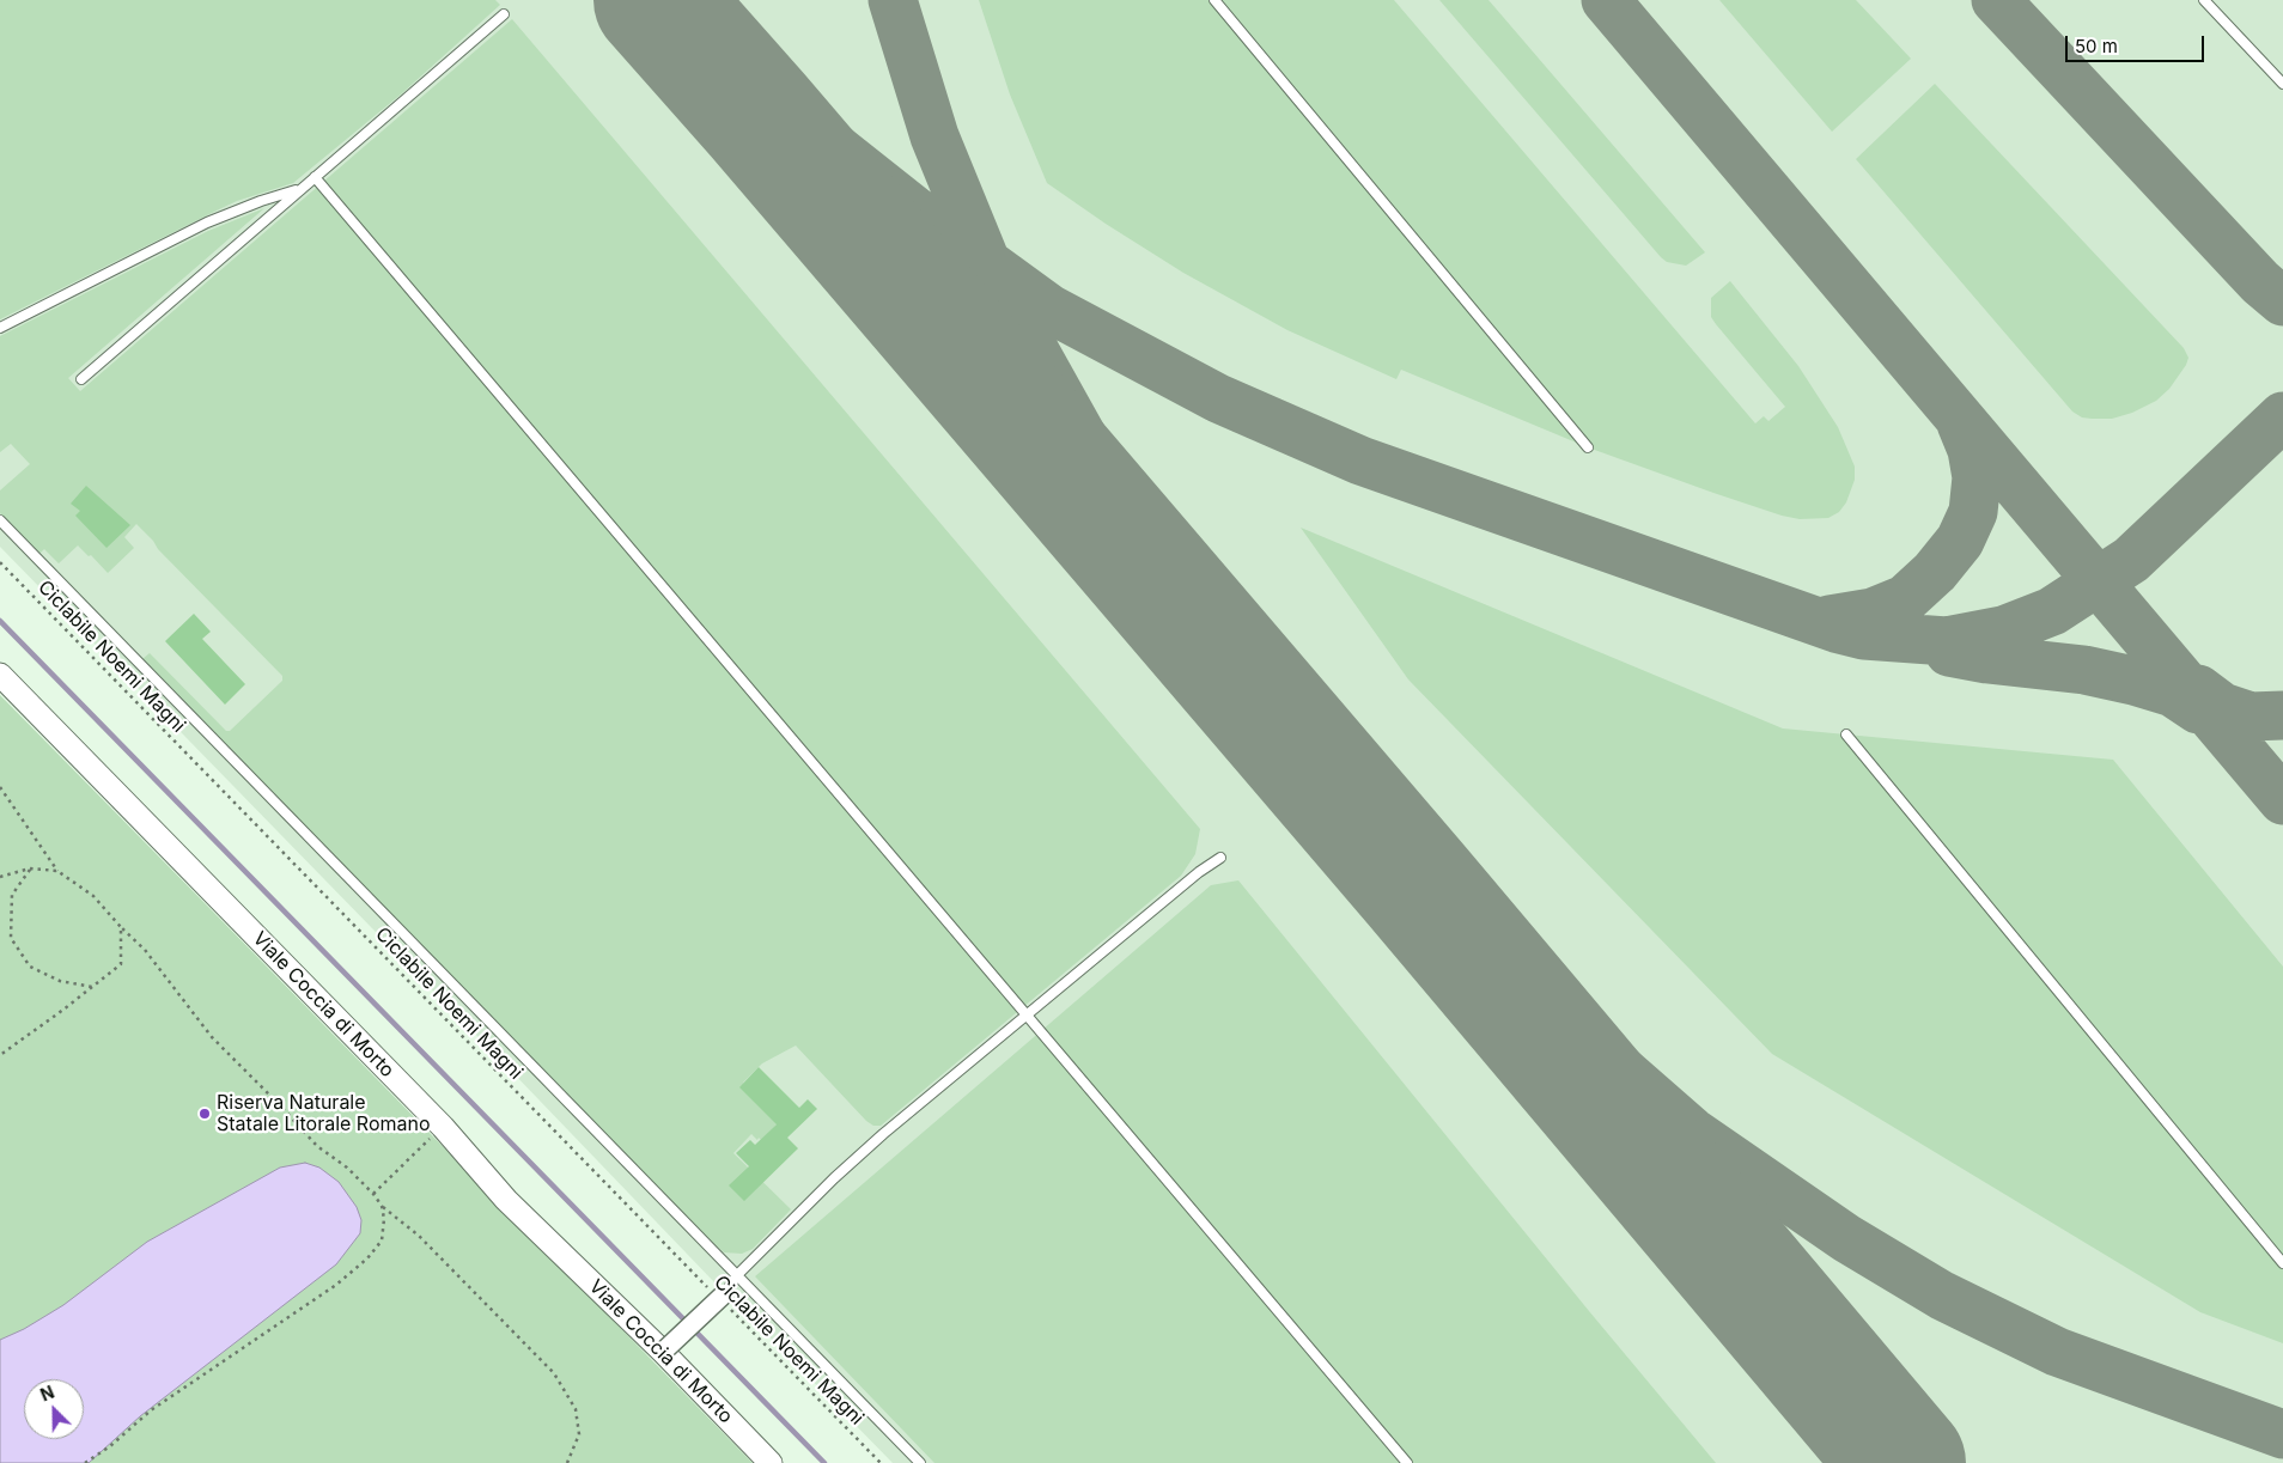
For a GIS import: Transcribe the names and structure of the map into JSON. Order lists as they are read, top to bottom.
{
  "streets": {
    "street": ["Viale Coccia di Morto"],
    "path": ["Ciclabile Noemi Magni"]
  },
  "places": ["Riserva Naturale Statale Litorale Romano"],
  "scale_bar": "50 m",
  "north": "top left"
}
